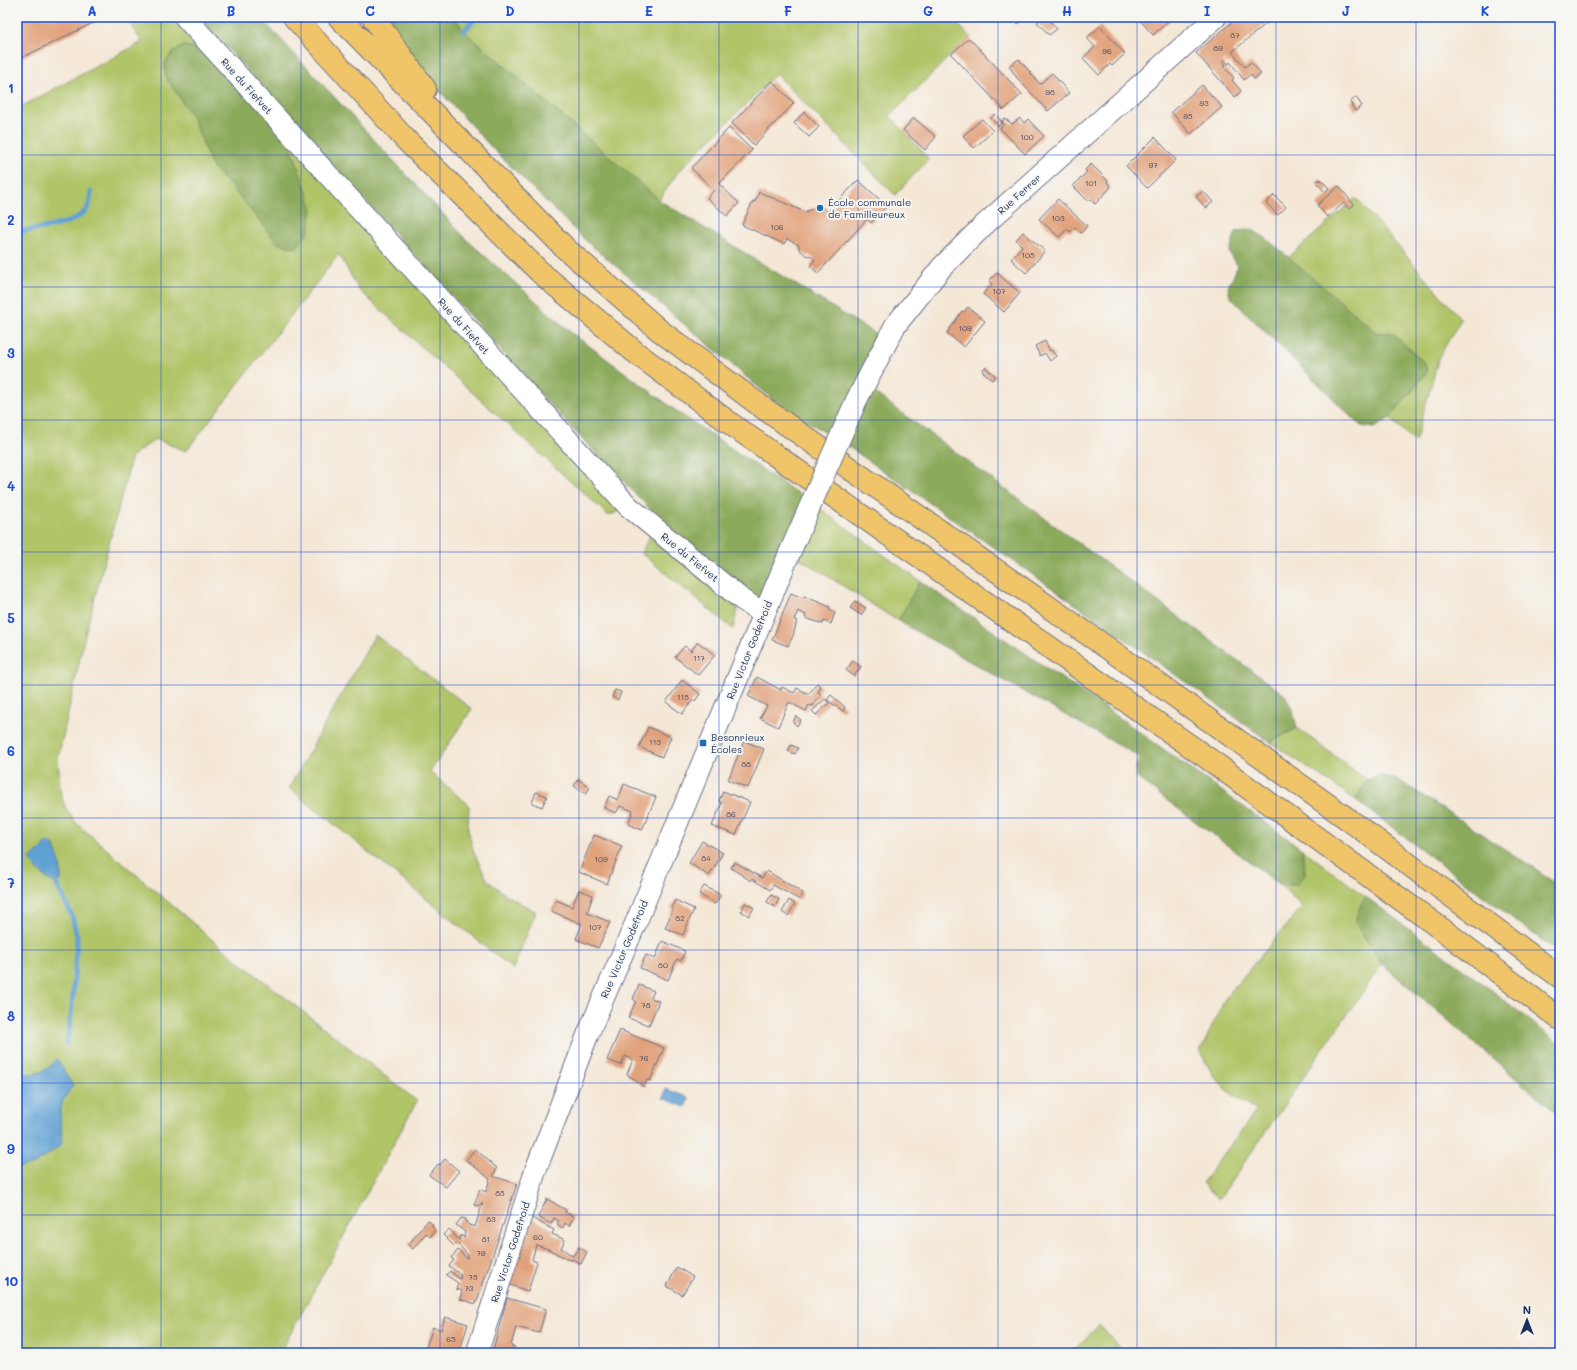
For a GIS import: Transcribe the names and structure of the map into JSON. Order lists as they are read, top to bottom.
{
  "streets": {
    "street": ["Rue du Fiefvet", "Rue Ferrer", "Rue Victor Godefroid"]
  },
  "crossings": [
    ["Rue du Fiefvet", "Rue Victor Godefroid"],
    ["Rue Ferrer", "Rue Victor Godefroid"]
  ],
  "places": {
    "other": ["École communale de Familleureux"],
    "transit": ["Besonrieux Écoles"]
  },
  "house_numbers": [
    "87",
    "89",
    "96",
    "98",
    "93",
    "95",
    "100",
    "97",
    "101",
    "103",
    "106",
    "105",
    "107",
    "109",
    "117",
    "115",
    "113",
    "88",
    "86",
    "84",
    "109",
    "82",
    "107",
    "80",
    "78",
    "76",
    "85",
    "83",
    "60",
    "81",
    "79",
    "75",
    "73",
    "65"
  ],
  "north": "top",
  "grid": {
    "columns": [
      "A",
      "B",
      "C",
      "D",
      "E",
      "F",
      "G",
      "H",
      "I",
      "J",
      "K"
    ],
    "rows": [
      "1",
      "2",
      "3",
      "4",
      "5",
      "6",
      "7",
      "8",
      "9",
      "10"
    ]
  }
}
